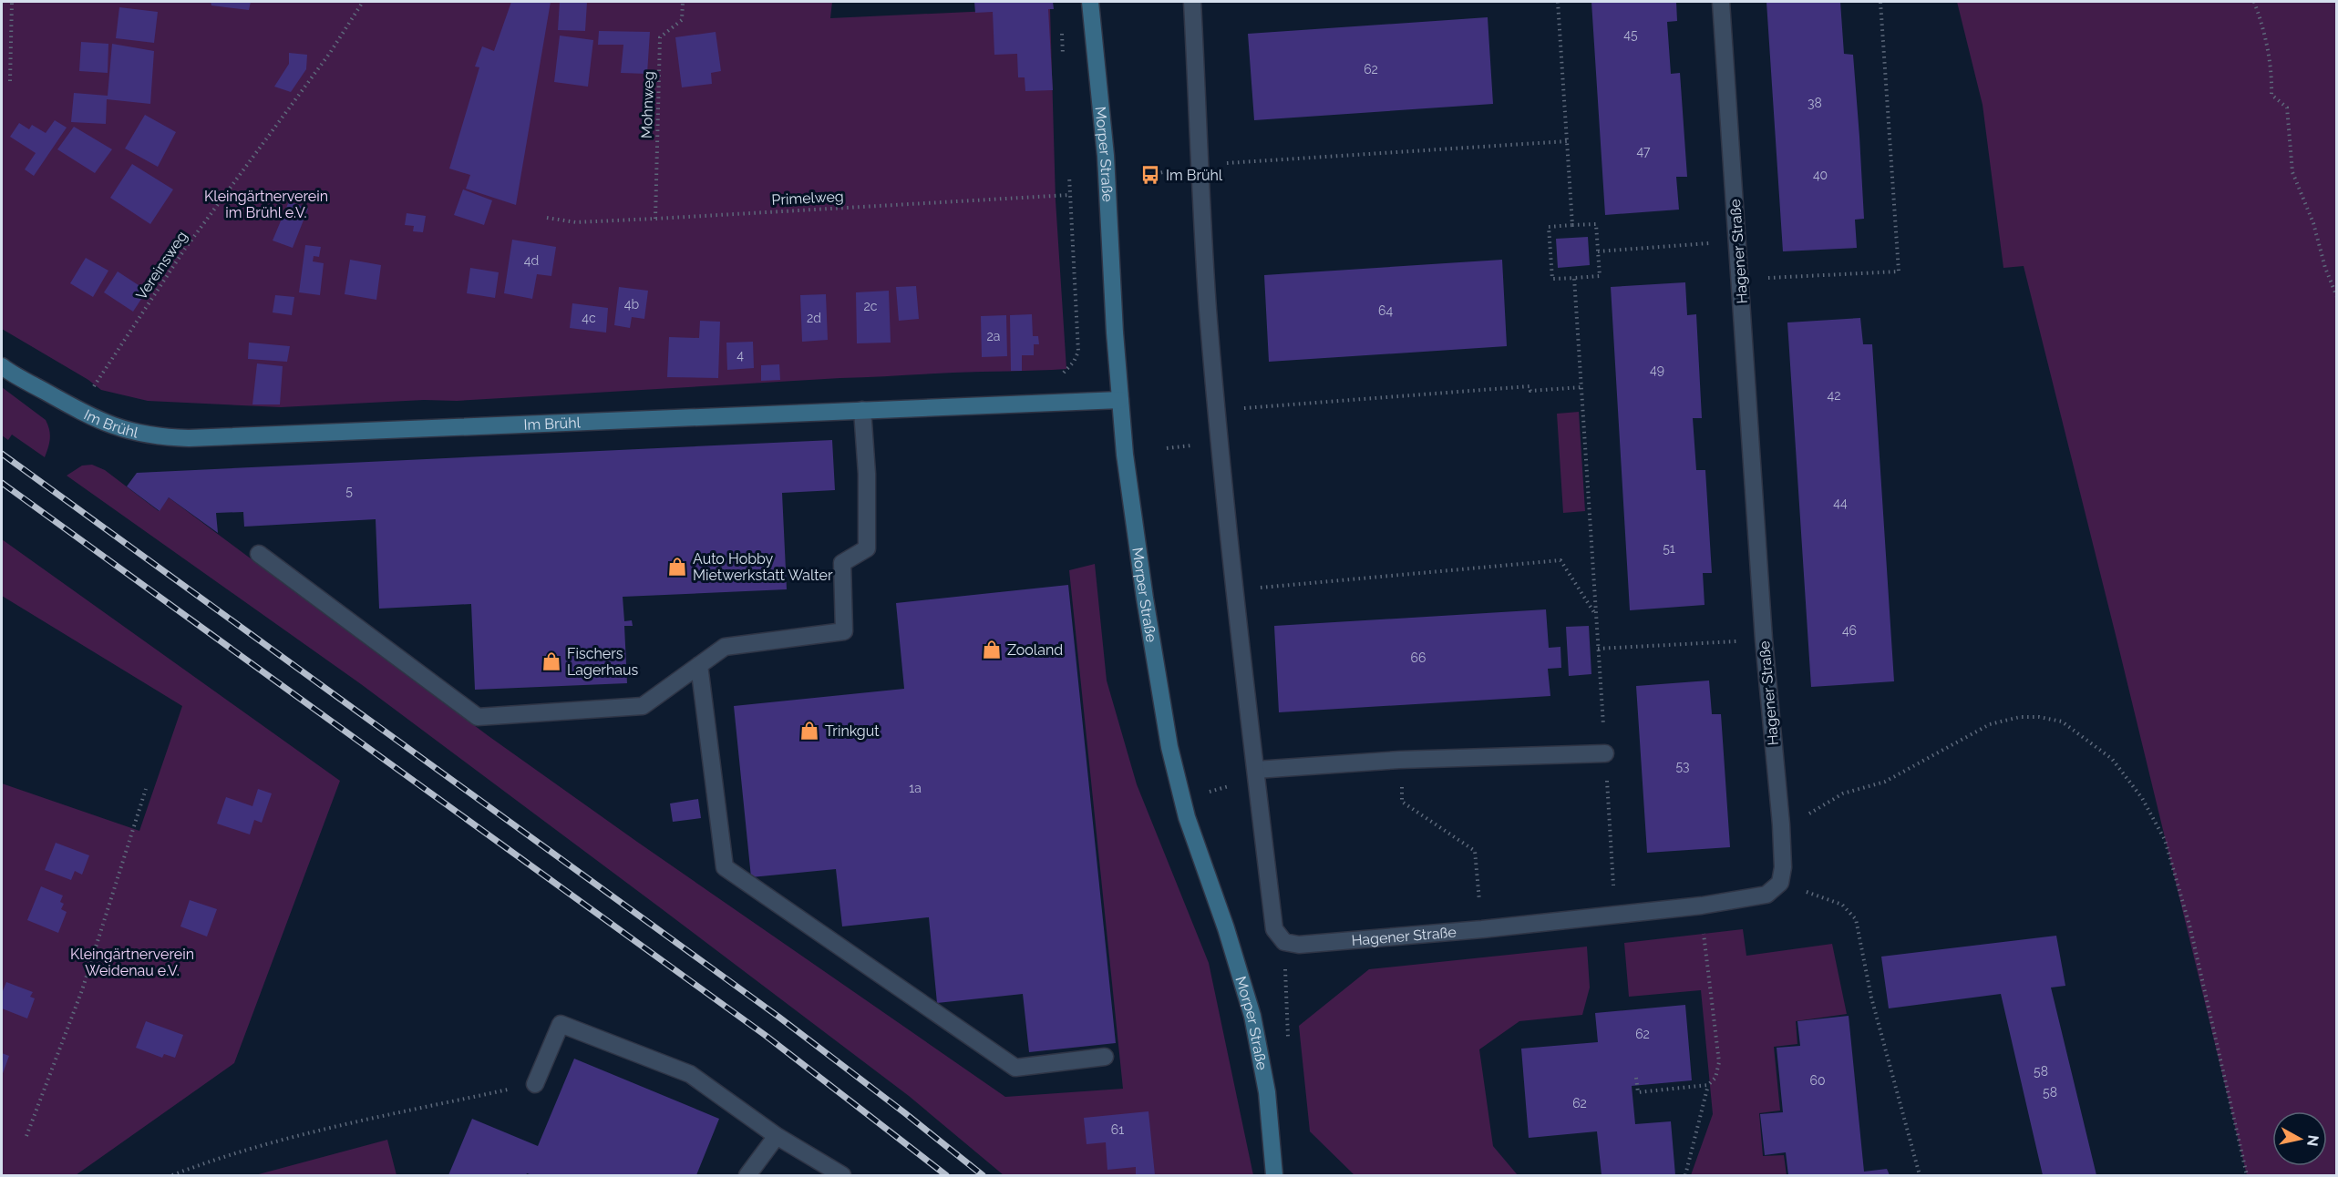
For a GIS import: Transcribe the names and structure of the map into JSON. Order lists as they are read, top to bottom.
{
  "streets": {
    "main road": ["Morper Straße", "Im Brühl"],
    "street": ["Hagener Straße"],
    "path": ["Mohnweg", "Primelweg", "Vereinsweg"]
  },
  "crossings": [
    ["Mohnweg", "Primelweg"],
    ["Morper Straße", "Im Brühl"],
    ["Vereinsweg", "Im Brühl"]
  ],
  "parks": ["Kleingärtnerverein im Brühl e.V.", "Kleingärtnerverein Weidenau e.V."],
  "places": {
    "bus stop": ["Im Brühl"],
    "shop": [
      "Auto Hobby Mietwerkstatt Walter",
      "Zooland",
      "Fischers Lagerhaus",
      "Trinkgut"
    ]
  },
  "house_numbers": [
    "45",
    "62",
    "38",
    "47",
    "40",
    "4d",
    "4b",
    "2c",
    "64",
    "4c",
    "2d",
    "2a",
    "4",
    "49",
    "42",
    "5",
    "44",
    "51",
    "46",
    "66",
    "53",
    "1a",
    "62",
    "58",
    "60",
    "58",
    "62",
    "61"
  ],
  "north": "right"
}
